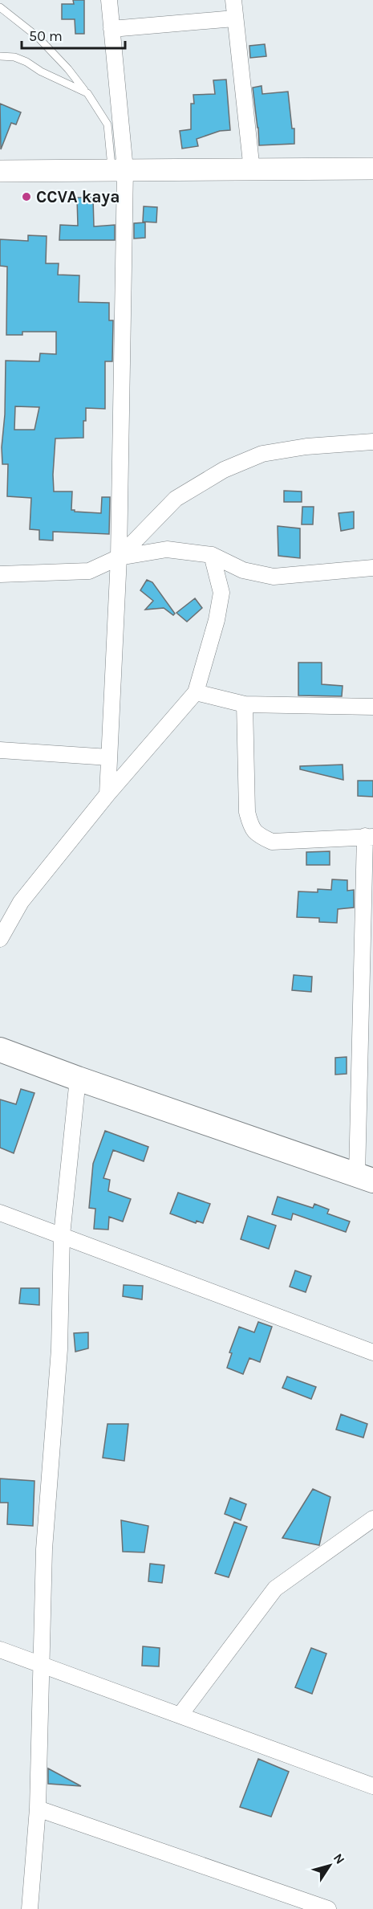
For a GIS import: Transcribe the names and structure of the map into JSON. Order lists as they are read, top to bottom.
{
  "places": ["CCVA kaya"],
  "scale_bar": "50 m",
  "north": "top right"
}
